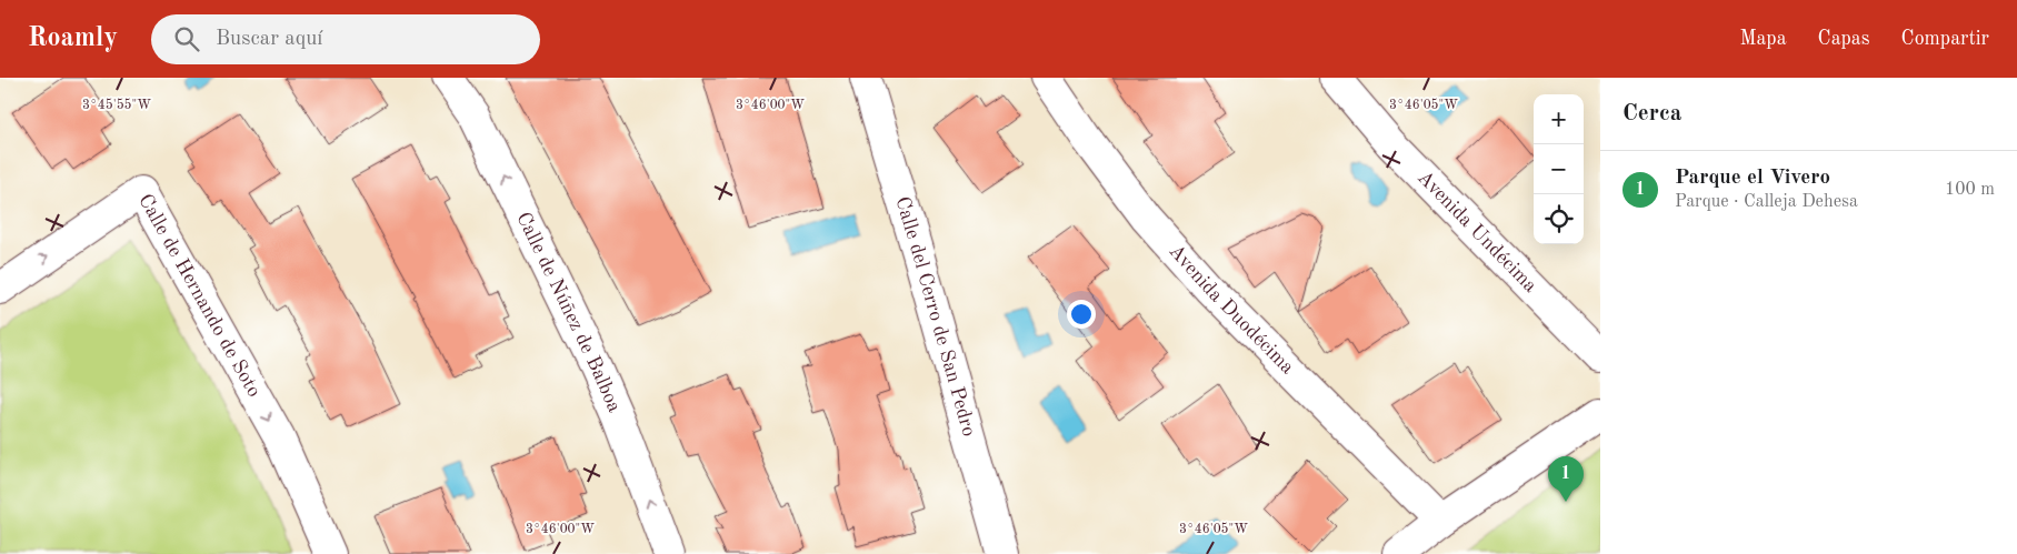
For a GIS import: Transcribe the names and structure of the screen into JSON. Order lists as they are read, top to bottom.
{
  "streets": {
    "street": [
      "Avenida Undécima",
      "Calle de Hernando de Soto",
      "Avenida Duodécima",
      "Calle de Núñez de Balboa",
      "Calle del Cerro de San Pedro"
    ]
  },
  "one_way": ["Calle de Núñez de Balboa"],
  "page": {
    "header": "Roamly",
    "search": "Buscar aquí",
    "nav": ["Mapa", "Capas", "Compartir"],
    "heading": "Cerca",
    "map_buttons": ["+", "−"],
    "list": [
      {
        "mark": "1",
        "name": "Parque el Vivero",
        "note": "Parque · Calleja Dehesa",
        "value": "100 m"
      }
    ],
    "pins": "1"
  },
  "coordinates": ["3°45'55\"W", "3°46'00\"W", "3°46'05\"W"]
}
